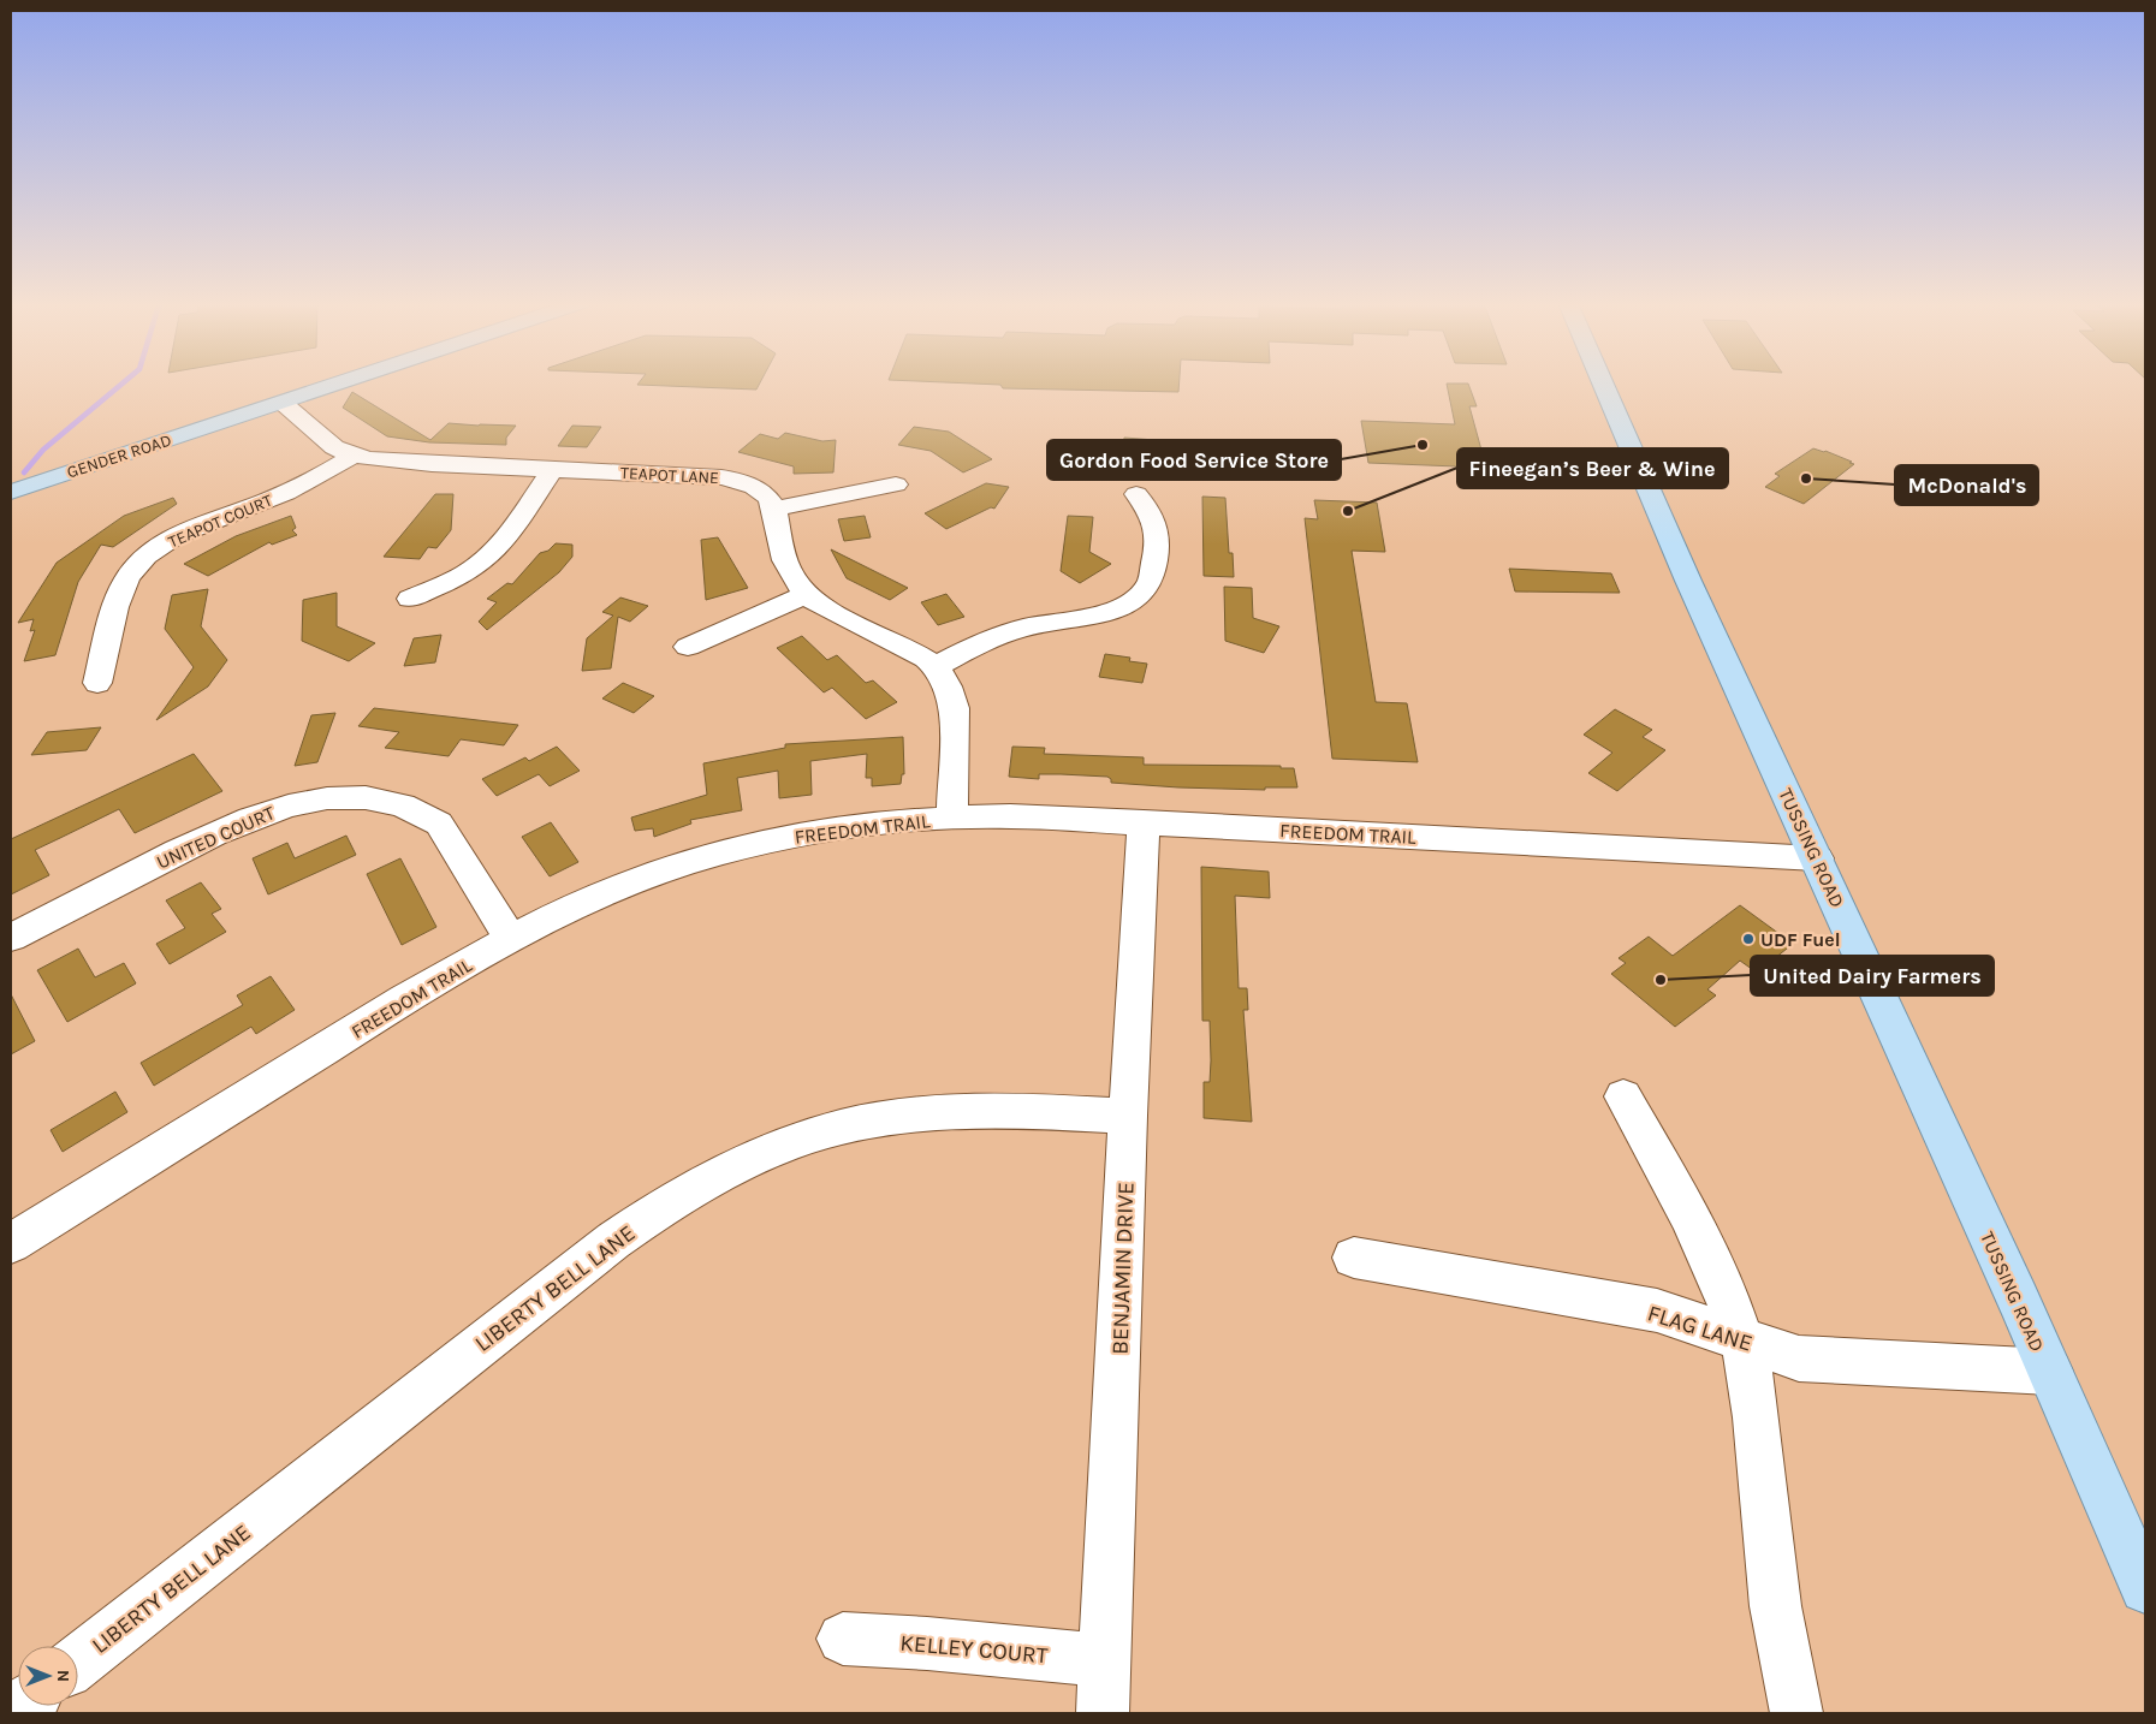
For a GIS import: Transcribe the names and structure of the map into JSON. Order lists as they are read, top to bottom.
{
  "streets": {
    "main road": ["GENDER ROAD", "TUSSING ROAD"],
    "street": [
      "TEAPOT LANE",
      "TEAPOT COURT",
      "FREEDOM TRAIL",
      "UNITED COURT",
      "BENJAMIN DRIVE",
      "LIBERTY BELL LANE",
      "FLAG LANE",
      "KELLEY COURT"
    ]
  },
  "crossings": [
    ["GENDER ROAD", "TEAPOT LANE"],
    ["TEAPOT LANE", "TEAPOT COURT"],
    ["FREEDOM TRAIL", "UNITED COURT"],
    ["FREEDOM TRAIL", "TUSSING ROAD"],
    ["FREEDOM TRAIL", "BENJAMIN DRIVE"],
    ["TUSSING ROAD", "FLAG LANE"],
    ["BENJAMIN DRIVE", "LIBERTY BELL LANE"],
    ["BENJAMIN DRIVE", "KELLEY COURT"]
  ],
  "places": [
    "Gordon Food Service Store",
    "McDonald's",
    "Fineegan’s Beer & Wine",
    "UDF Fuel",
    "United Dairy Farmers"
  ],
  "north": "right"
}
